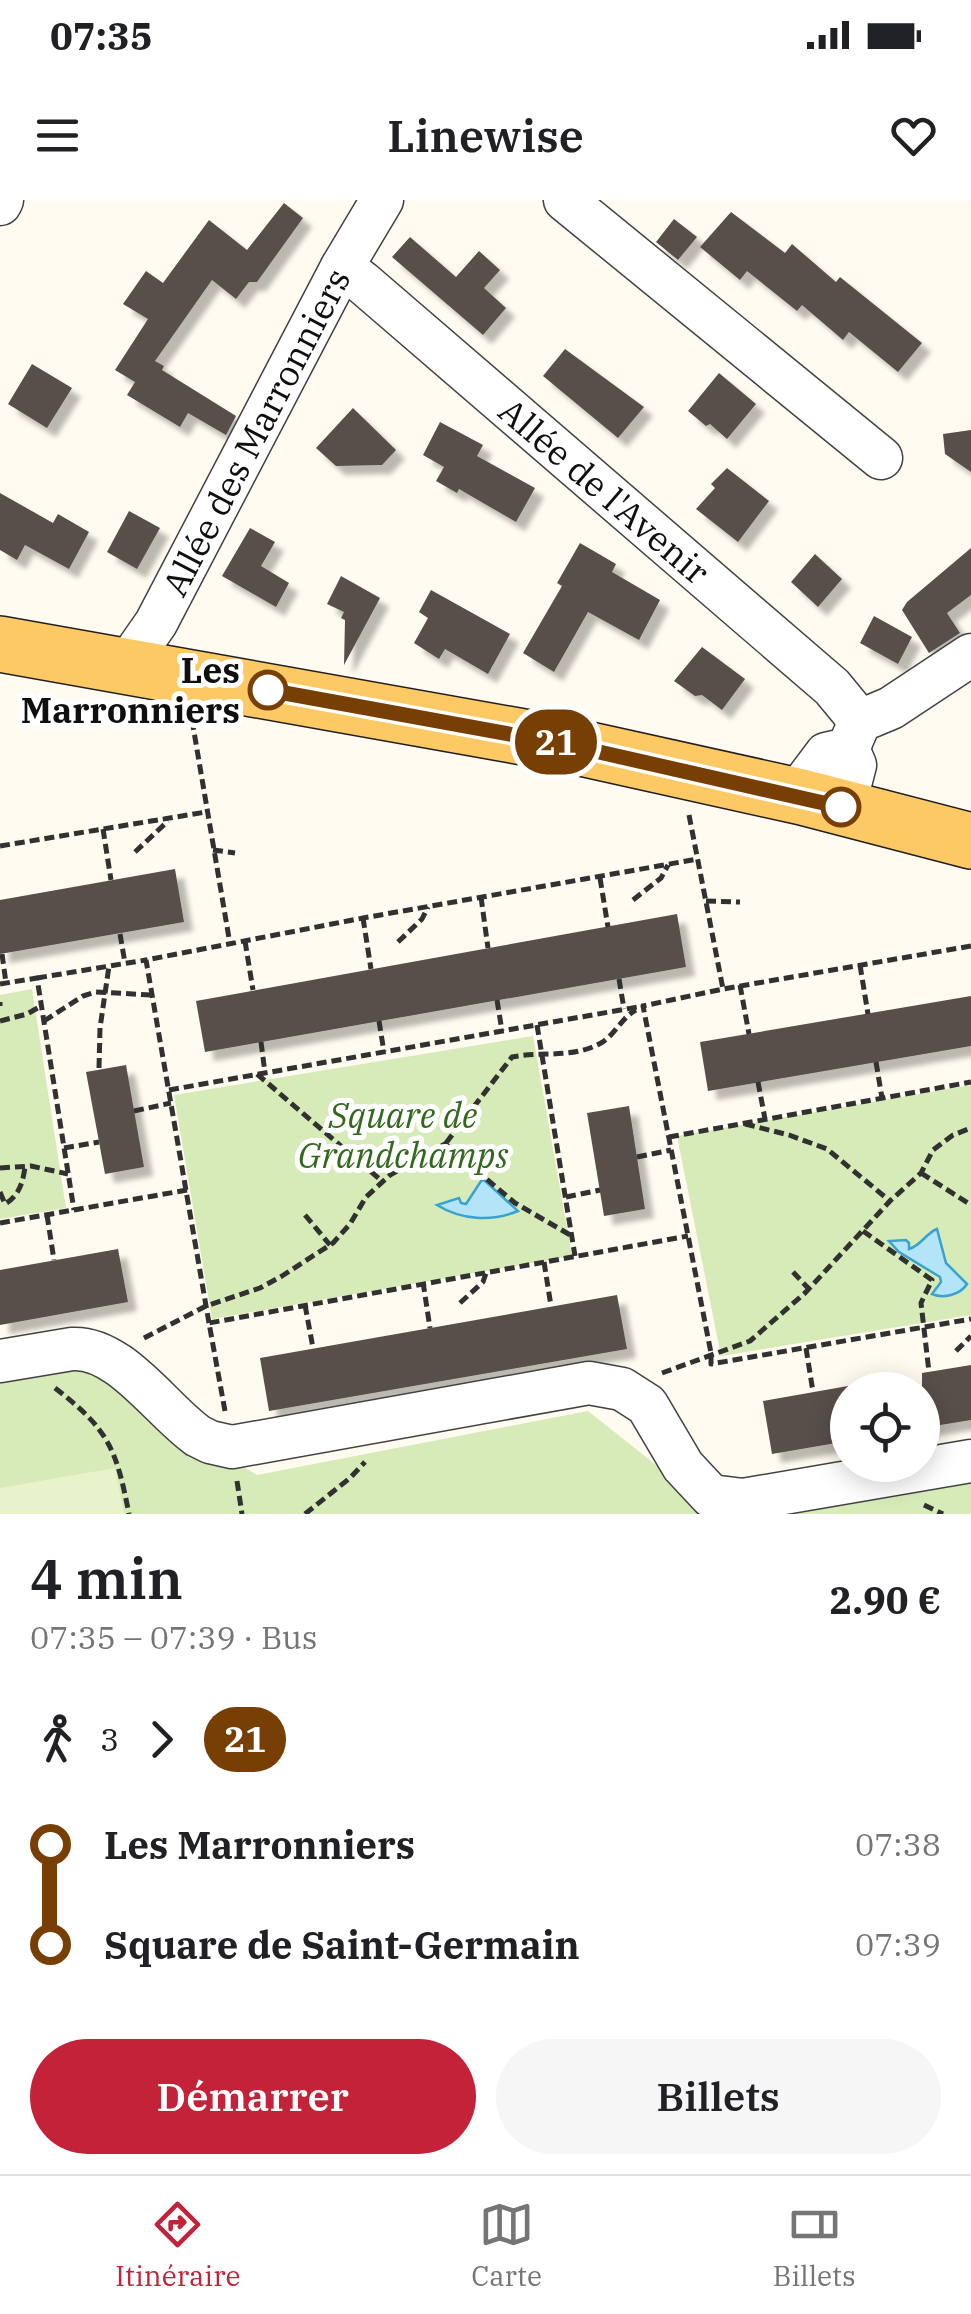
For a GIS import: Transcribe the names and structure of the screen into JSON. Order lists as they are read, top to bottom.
{
  "streets": {
    "street": ["Allée des Marronniers", "Allée de l'Avenir"]
  },
  "crossings": [
    ["Allée des Marronniers", "Allée de l'Avenir"]
  ],
  "parks": ["Square de Grandchamps"],
  "places": ["Les Marronniers"],
  "lines": ["bus line 21"],
  "page": {
    "status": "07:35",
    "header": "Linewise",
    "on_map": "21",
    "heading": ["4 min", "07:35 – 07:39 · Bus", "2.90 €"],
    "legs": ["3", "21"],
    "list": [
      {
        "name": "Les Marronniers",
        "value": "07:38"
      },
      {
        "name": "Square de Saint-Germain",
        "value": "07:39"
      }
    ],
    "buttons": ["Démarrer", "Billets"],
    "tabs": ["Itinéraire", "Carte", "Billets"]
  }
}
